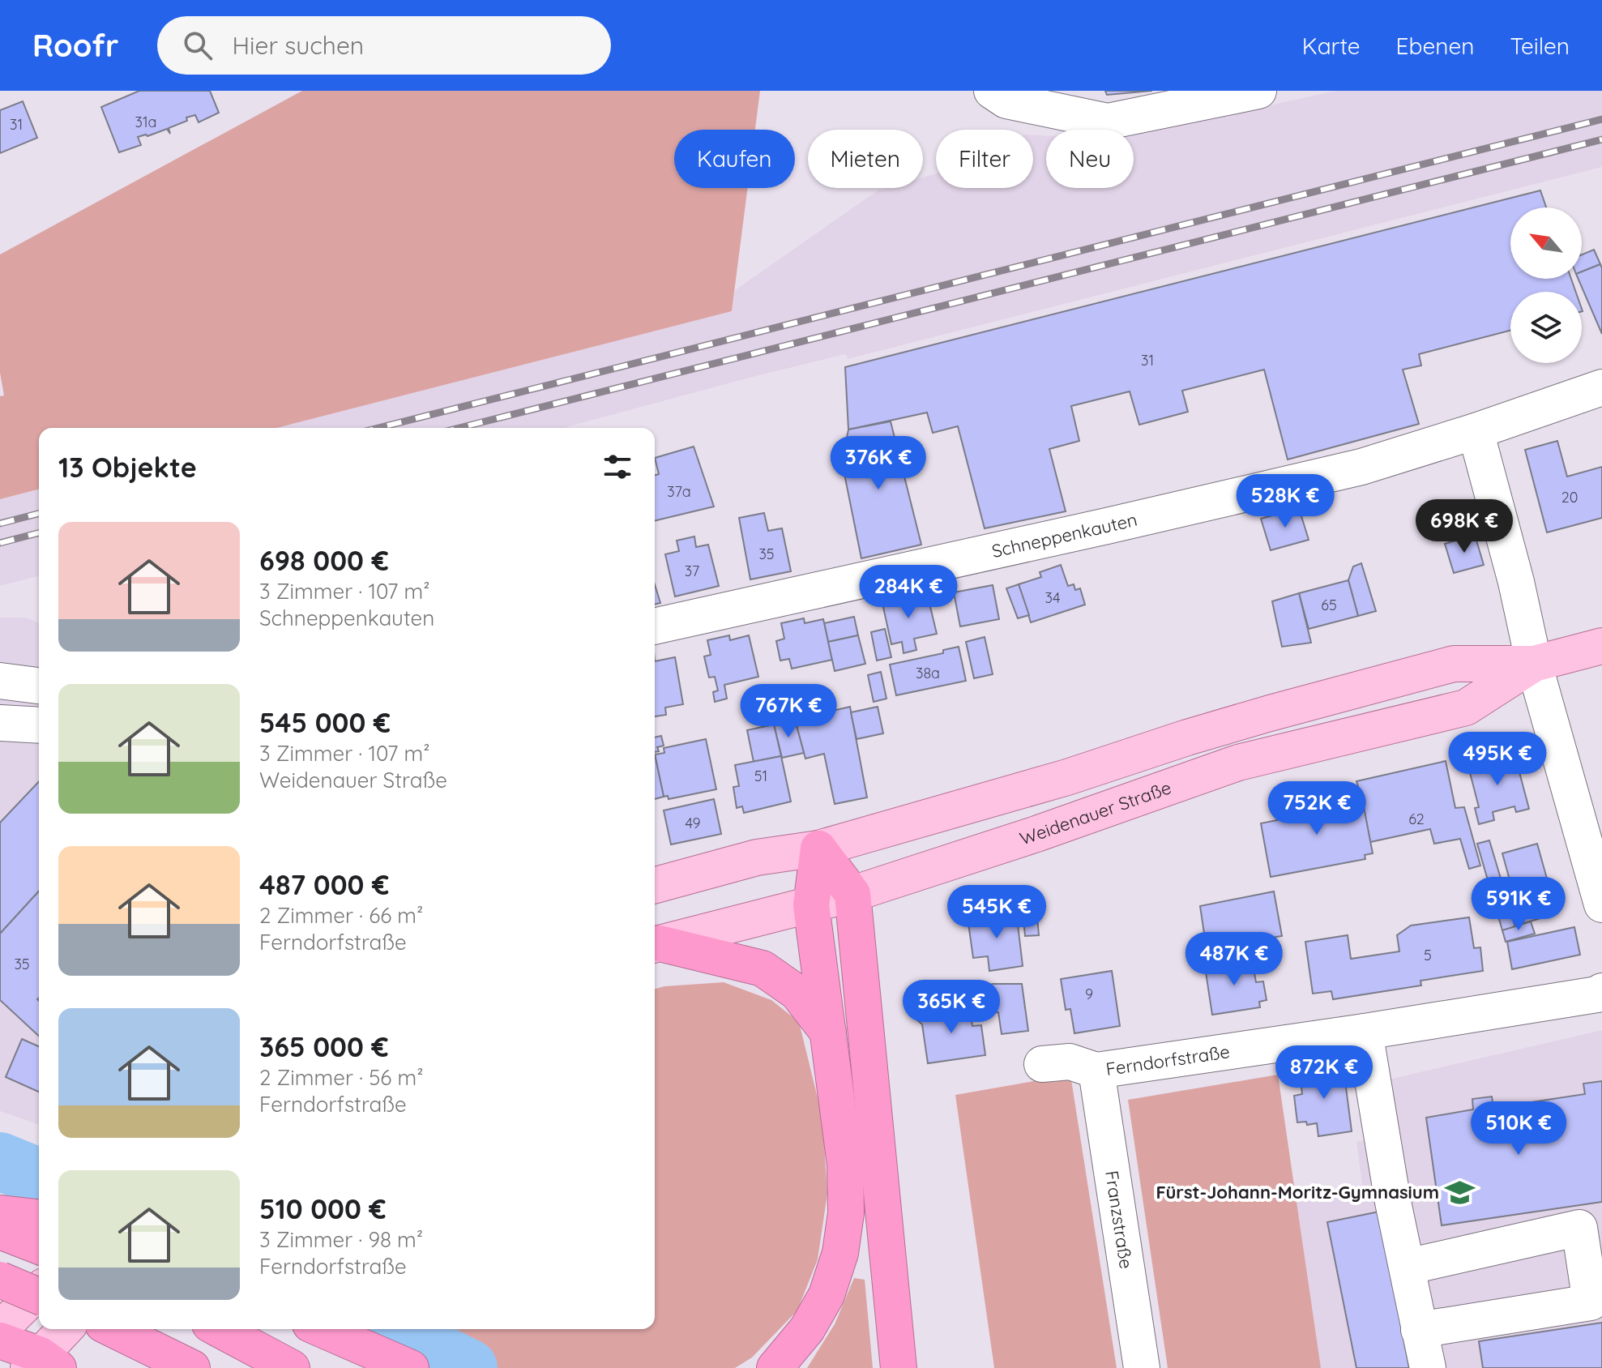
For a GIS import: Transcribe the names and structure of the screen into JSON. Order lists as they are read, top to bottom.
{
  "streets": {
    "main road": ["Weidenauer Straße"],
    "street": ["Schneppenkauten", "Ferndorfstraße", "Franzstraße"]
  },
  "crossings": [
    ["Ferndorfstraße", "Franzstraße"]
  ],
  "places": {
    "school or university": ["Fürst-Johann-Moritz-Gymnasium"]
  },
  "house_numbers": [
    "31a",
    "31",
    "31",
    "37a",
    "20",
    "35",
    "37",
    "34",
    "65",
    "38a",
    "51",
    "62",
    "49",
    "5",
    "35",
    "9"
  ],
  "north": "top left",
  "page": {
    "header": "Roofr",
    "search": "Hier suchen",
    "nav": ["Karte", "Ebenen", "Teilen"],
    "chip": [
      "Kaufen",
      "Mieten",
      "Filter",
      "Neu"
    ],
    "heading": "13 Objekte",
    "price": [
      "376K €",
      "528K €",
      "698K €",
      "284K €",
      "767K €",
      "495K €",
      "752K €",
      "591K €",
      "545K €",
      "487K €",
      "365K €",
      "872K €",
      "510K €"
    ],
    "list": [
      {
        "name": "698 000 €",
        "note": "3 Zimmer · 107 m² · Schneppenkauten"
      },
      {
        "name": "545 000 €",
        "note": "3 Zimmer · 107 m² · Weidenauer Straße"
      },
      {
        "name": "487 000 €",
        "note": "2 Zimmer · 66 m² · Ferndorfstraße"
      },
      {
        "name": "365 000 €",
        "note": "2 Zimmer · 56 m² · Ferndorfstraße"
      },
      {
        "name": "510 000 €",
        "note": "3 Zimmer · 98 m² · Ferndorfstraße"
      }
    ]
  }
}
